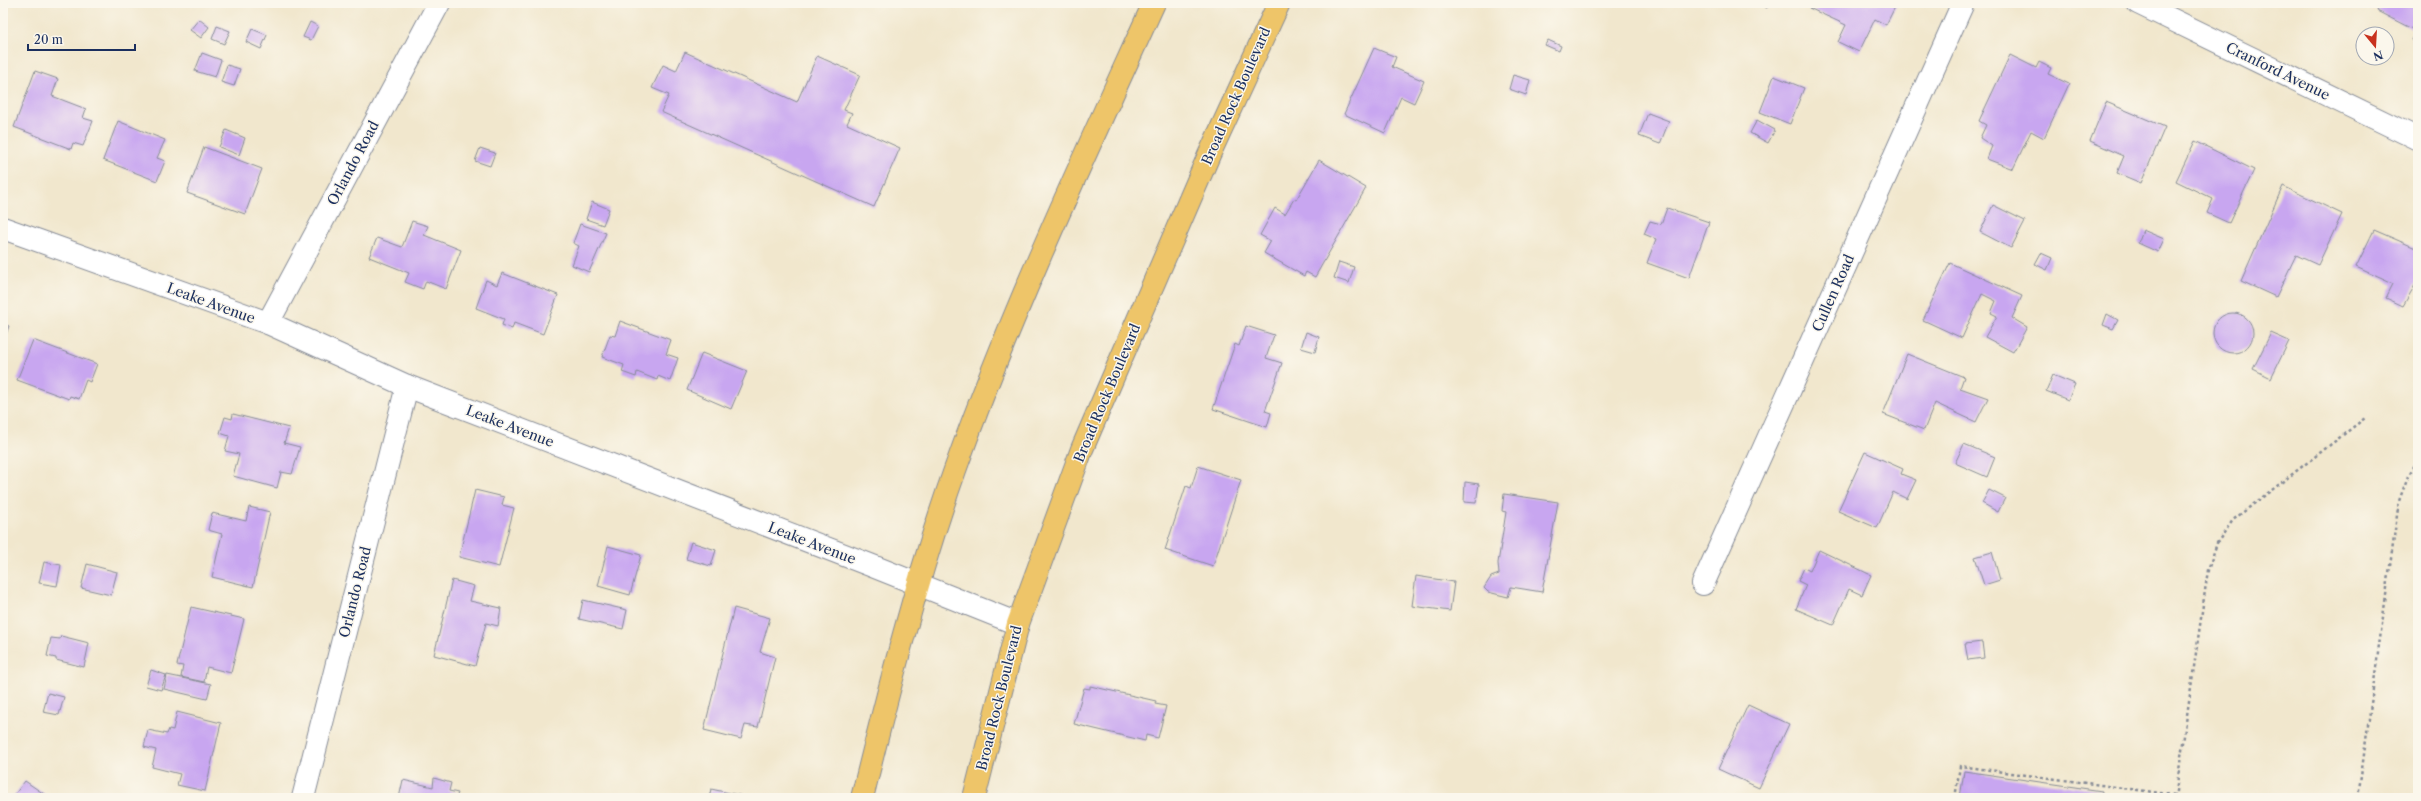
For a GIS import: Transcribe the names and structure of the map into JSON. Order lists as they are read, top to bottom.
{
  "streets": {
    "main road": ["Broad Rock Boulevard"],
    "street": [
      "Cranford Avenue",
      "Orlando Road",
      "Cullen Road",
      "Leake Avenue"
    ]
  },
  "crossings": [
    ["Broad Rock Boulevard", "Leake Avenue"],
    ["Orlando Road", "Leake Avenue"]
  ],
  "scale_bar": "20 m",
  "north": "bottom"
}
